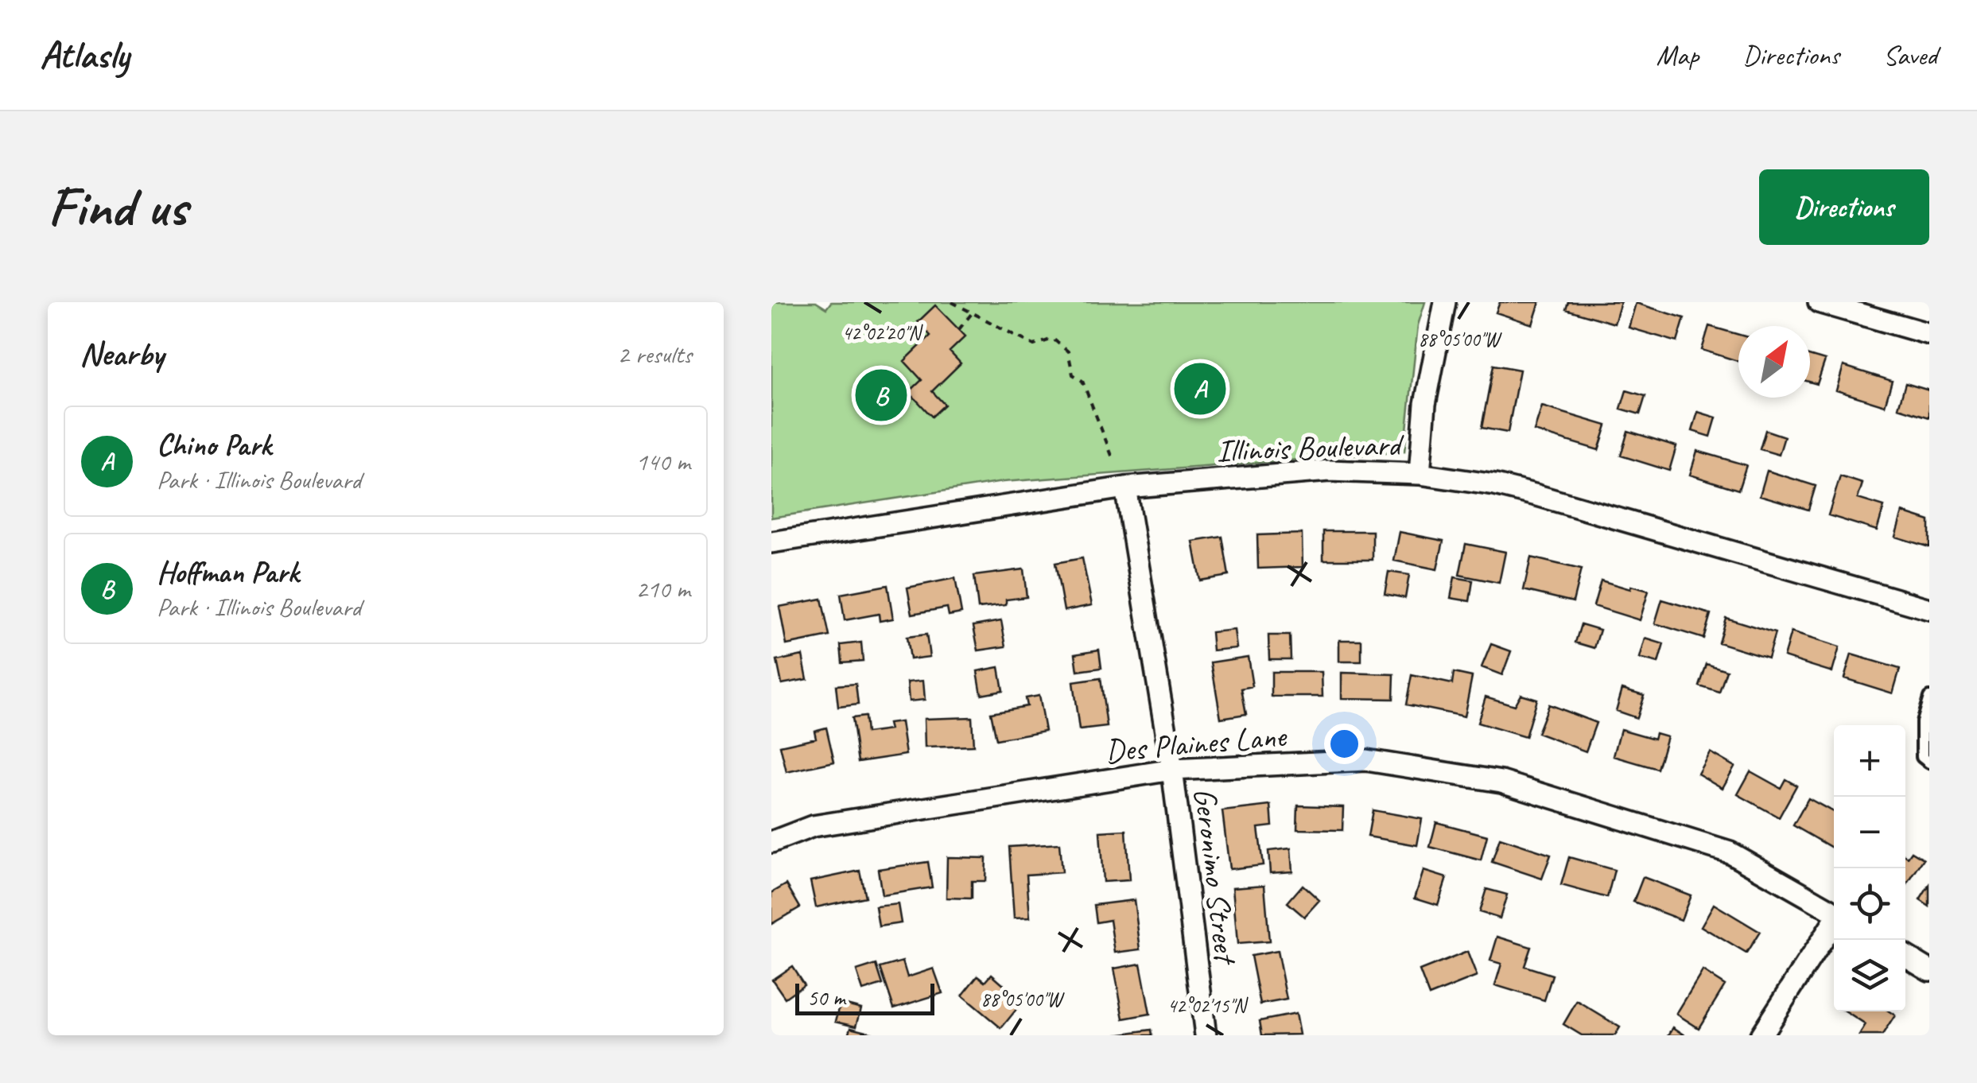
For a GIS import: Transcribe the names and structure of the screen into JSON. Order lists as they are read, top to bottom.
{
  "streets": {
    "street": ["Illinois Boulevard", "Des Plaines Lane", "Geronimo Street"]
  },
  "crossings": [
    ["Illinois Boulevard", "Geronimo Street"],
    ["Des Plaines Lane", "Geronimo Street"]
  ],
  "scale_bar": "50 m",
  "north": "top right",
  "page": {
    "header": "Atlasly",
    "nav": ["Map", "Directions", "Saved"],
    "buttons": "Directions",
    "title": "Find us",
    "heading": ["Nearby", "2 results"],
    "pins": ["A", "B"],
    "list": [
      {
        "mark": "A",
        "name": "Chino Park",
        "note": "Park · Illinois Boulevard",
        "value": "140 m"
      },
      {
        "mark": "B",
        "name": "Hoffman Park",
        "note": "Park · Illinois Boulevard",
        "value": "210 m"
      }
    ],
    "map_buttons": ["+", "−"],
    "scale": "50 m"
  },
  "coordinates": ["42°02'20\"N", "88°05'00\"W", "42°02'15\"N"]
}
